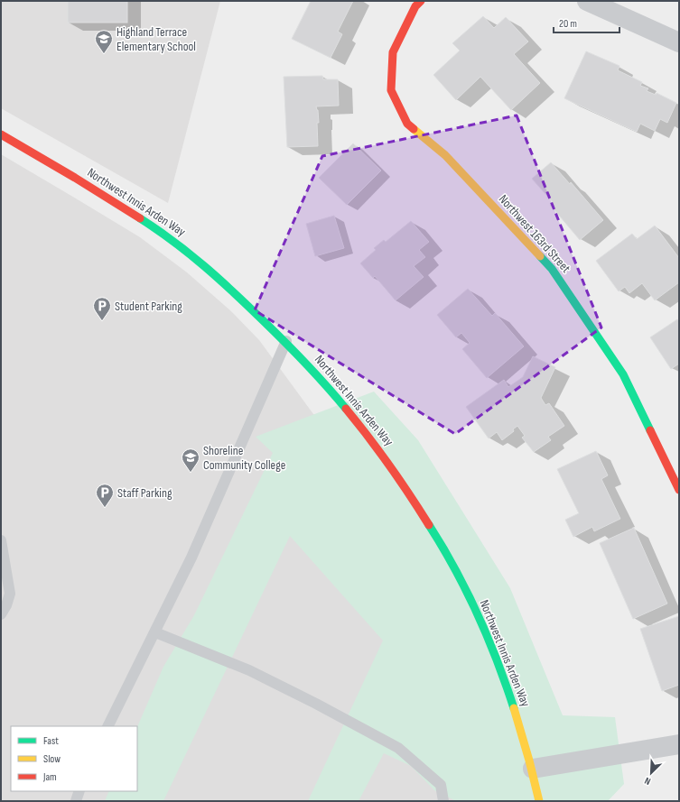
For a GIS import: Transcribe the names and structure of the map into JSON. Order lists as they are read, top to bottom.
{
  "streets": {
    "street": ["Northwest Innis Arden Way", "Northwest 163rd Street"]
  },
  "places": {
    "school or university": ["Highland Terrace Elementary School", "Shoreline Community College"],
    "parking": ["Student Parking", "Staff Parking"]
  },
  "legend": ["Fast", "Slow", "Jam"],
  "scale_bar": "20 m",
  "north": "bottom left"
}
